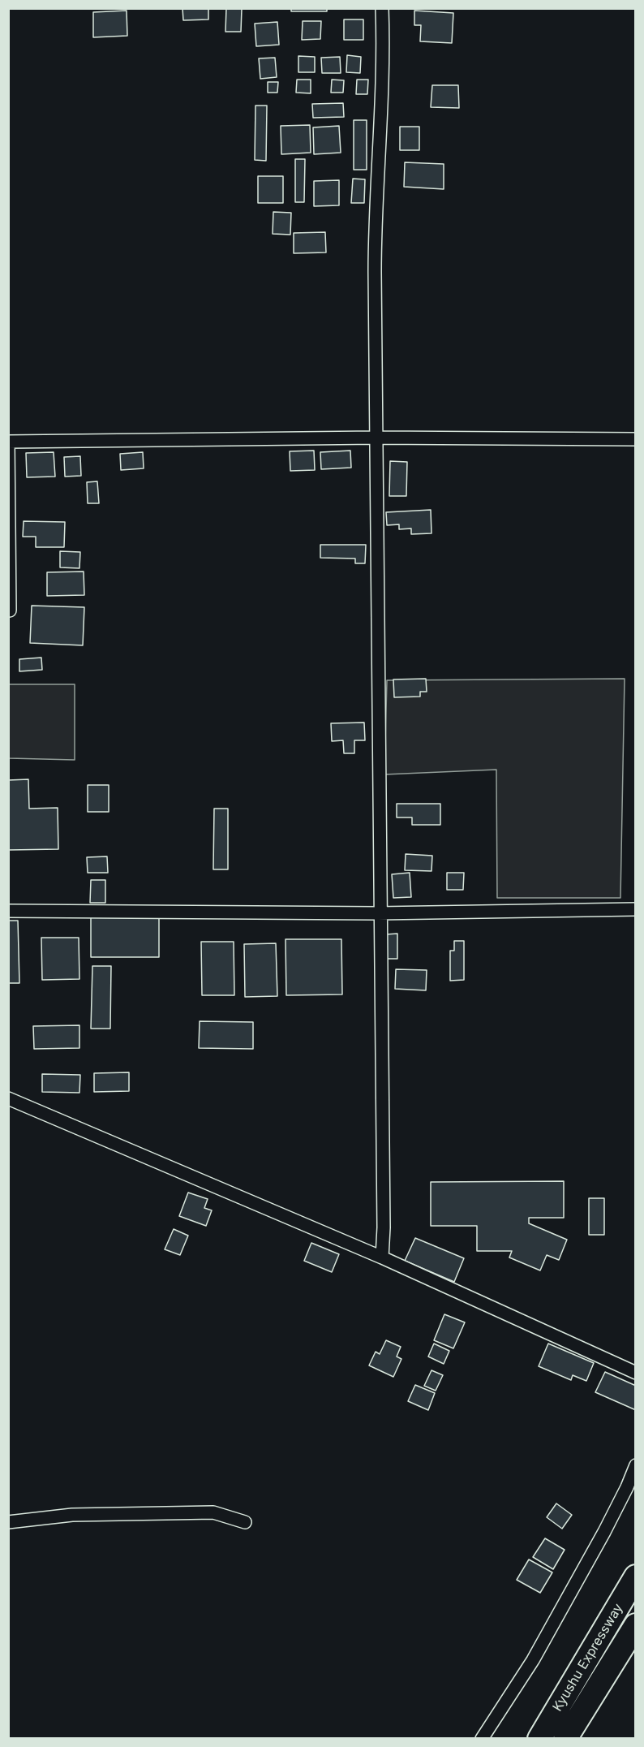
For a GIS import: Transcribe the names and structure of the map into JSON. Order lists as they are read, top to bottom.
{
  "streets": {
    "highway": ["Kyushu Expressway"]
  }
}
